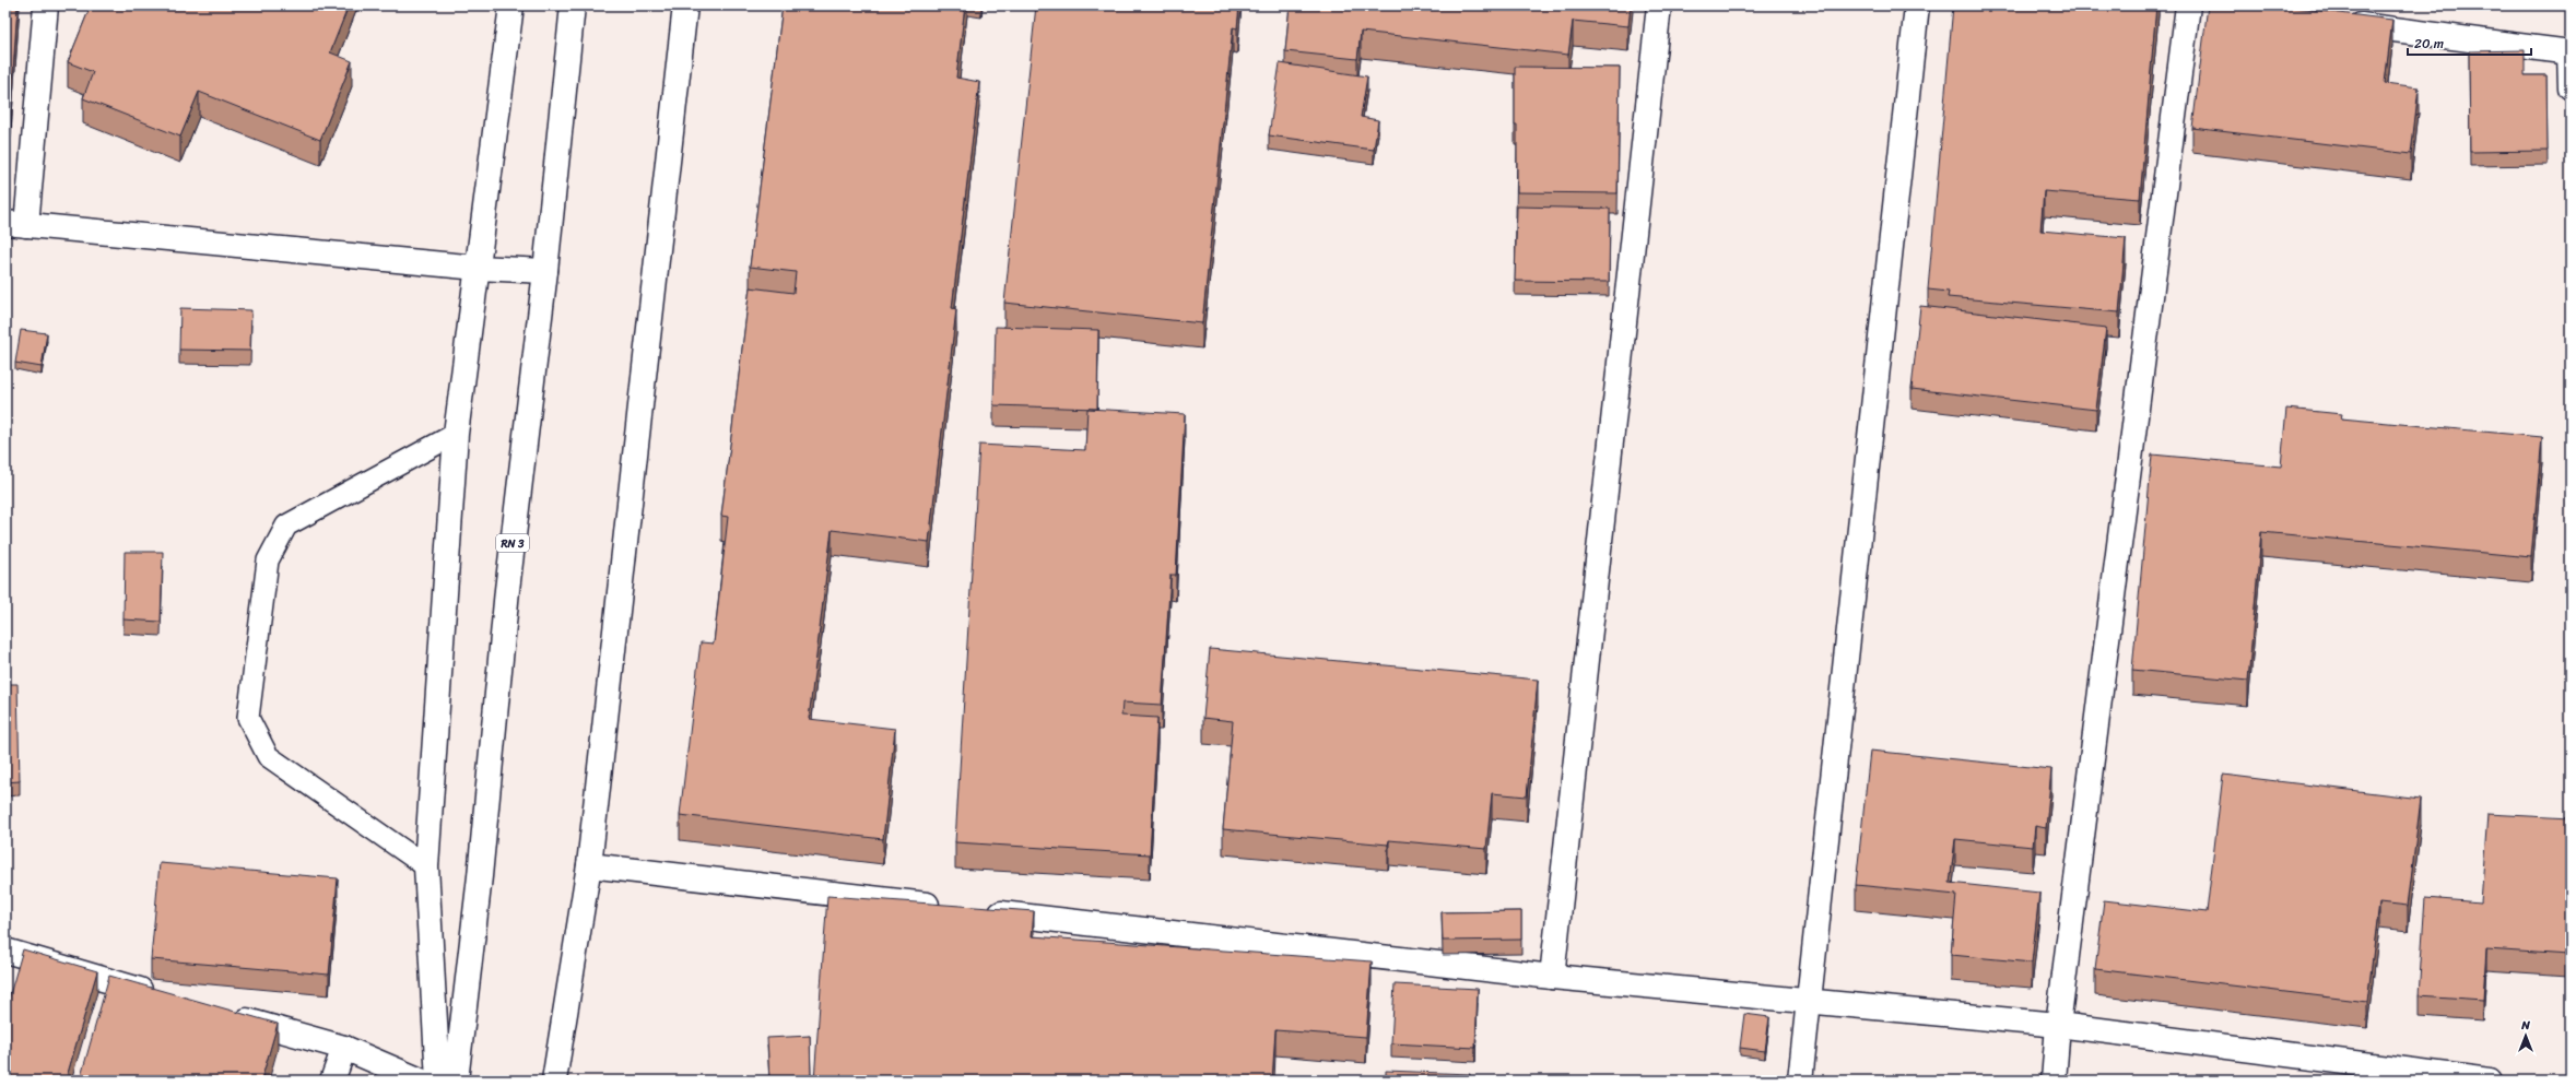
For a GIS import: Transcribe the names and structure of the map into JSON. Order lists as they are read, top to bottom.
{
  "streets": {
    "main road": ["RN 3"]
  },
  "scale_bar": "20 m",
  "north": "top"
}
